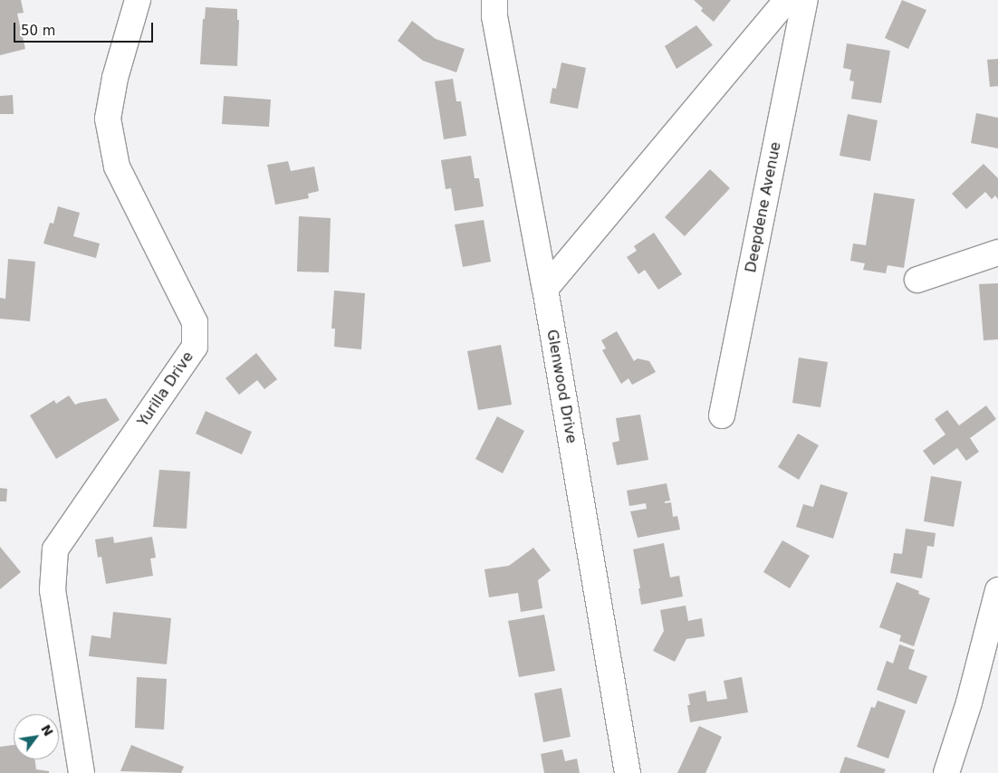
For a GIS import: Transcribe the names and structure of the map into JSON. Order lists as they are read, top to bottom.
{
  "streets": {
    "street": ["Deepdene Avenue", "Glenwood Drive", "Yurilla Drive"]
  },
  "scale_bar": "50 m",
  "north": "top right"
}
